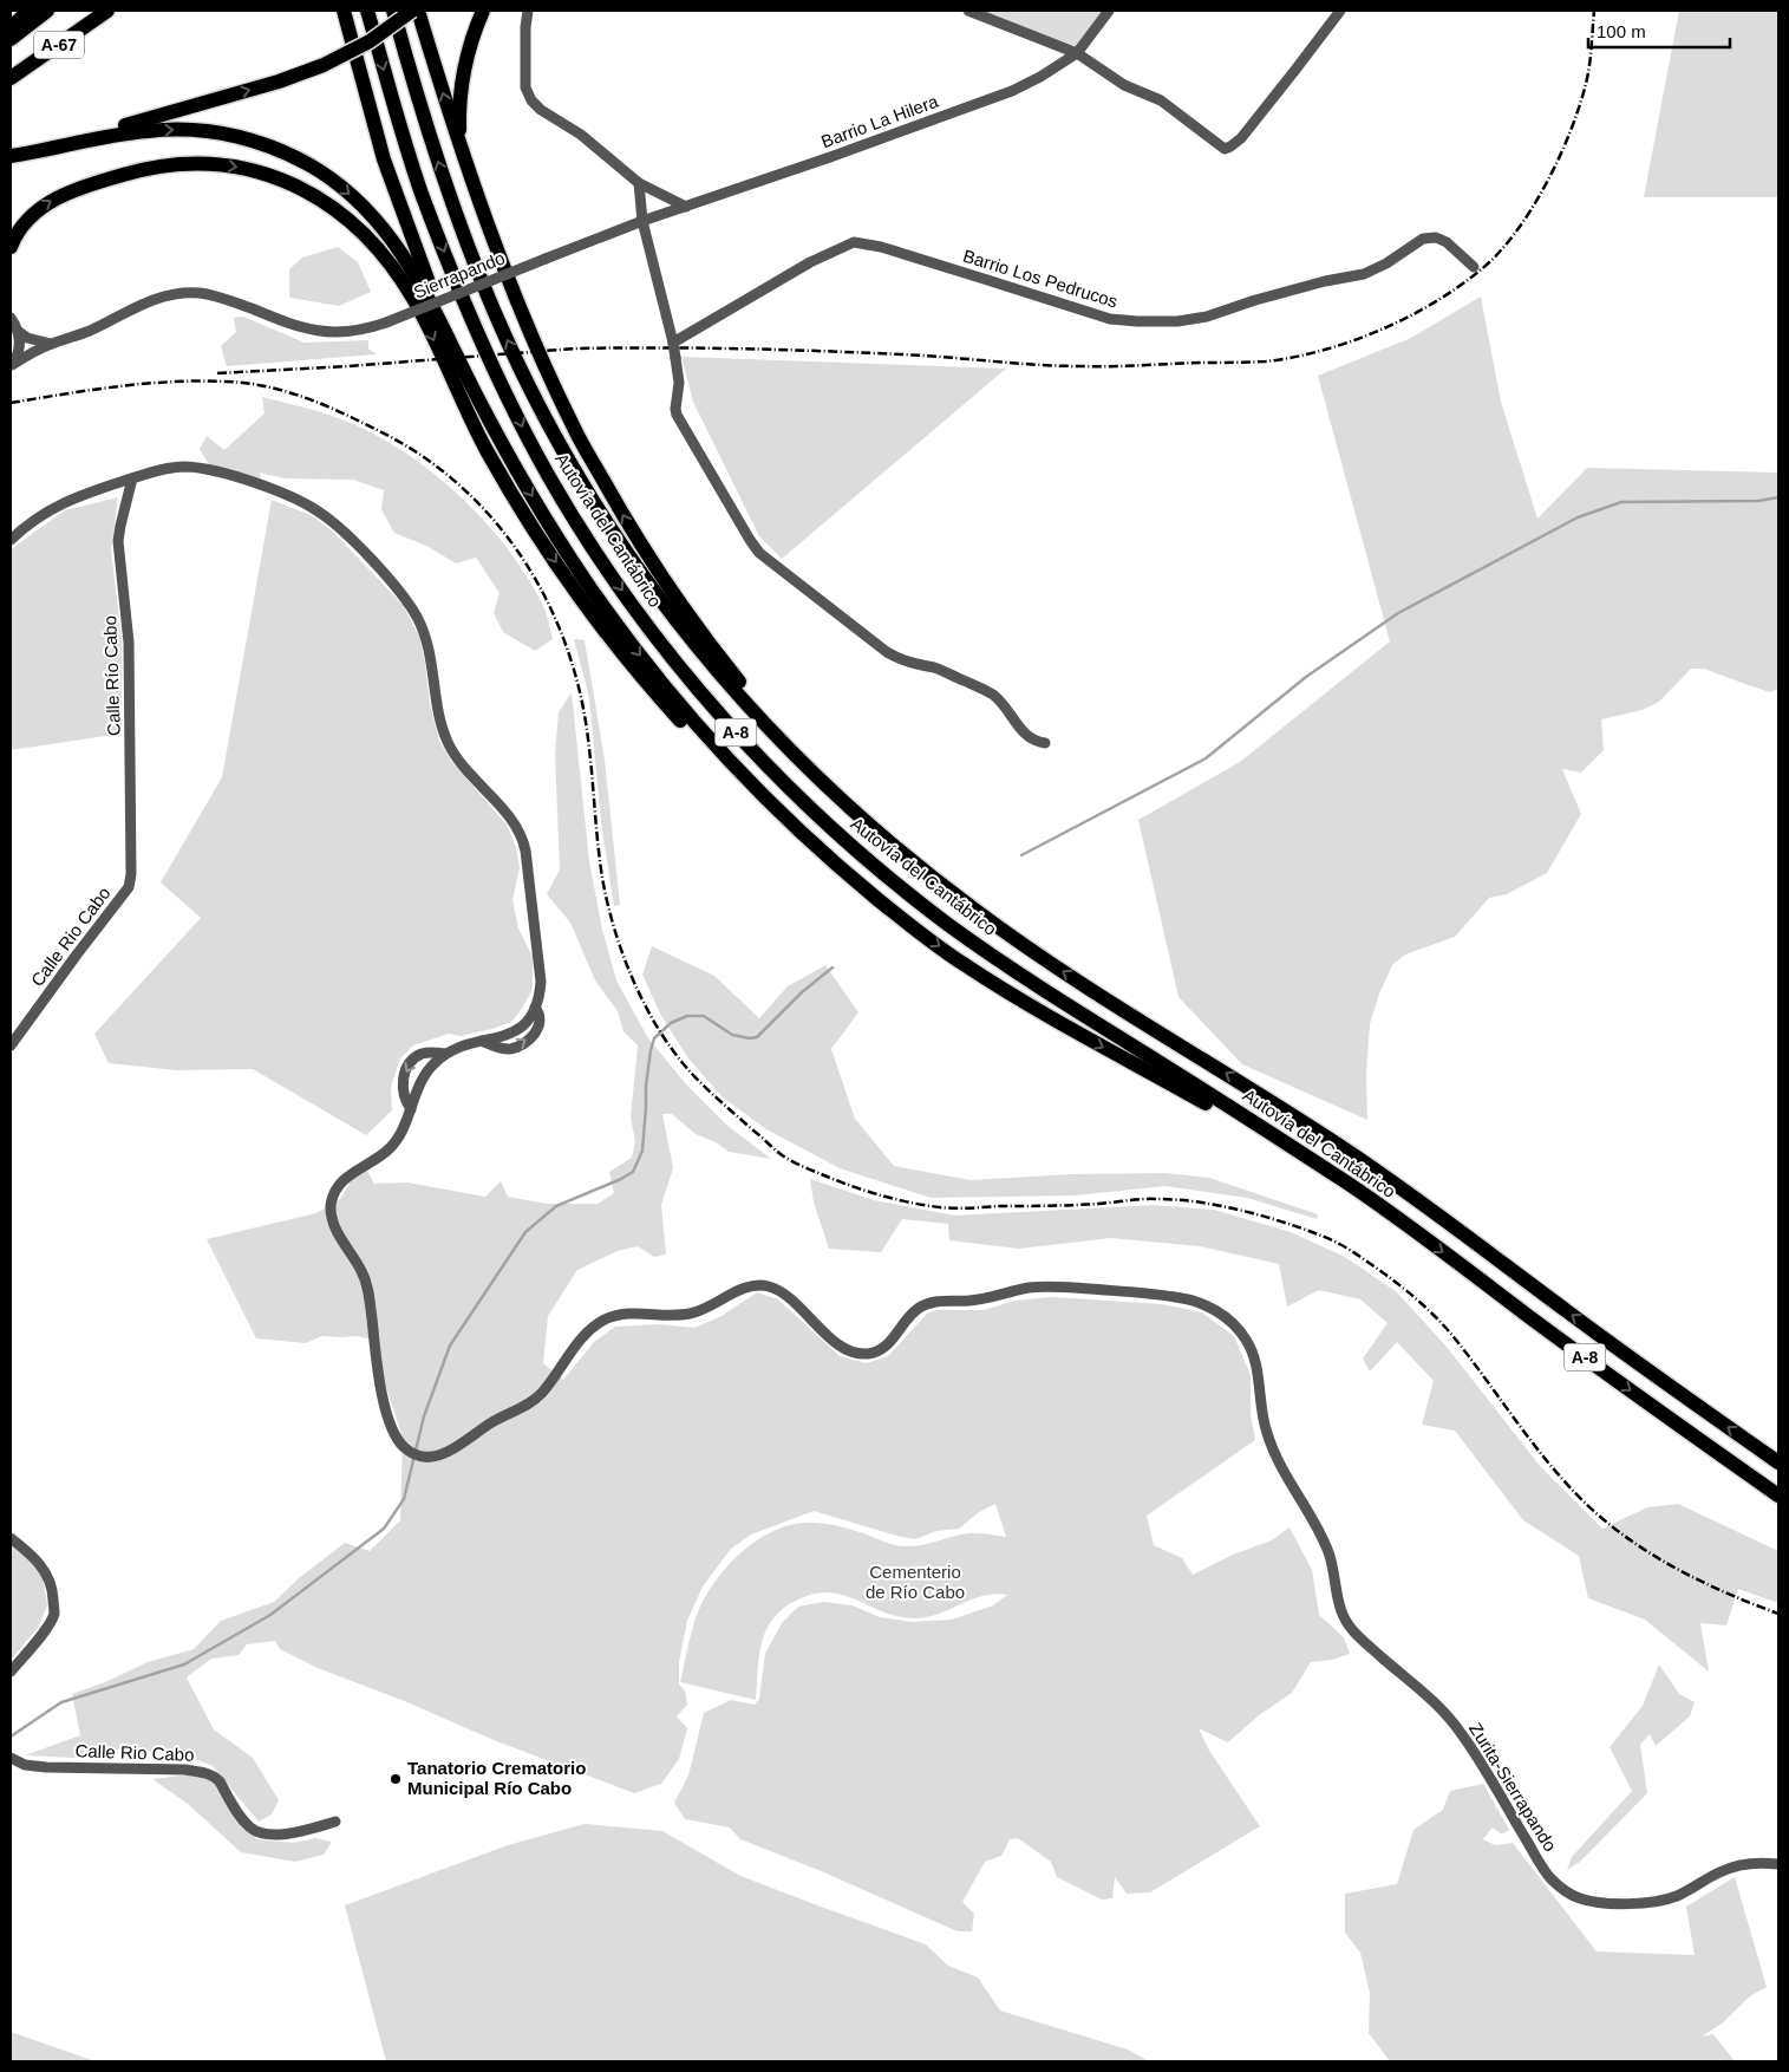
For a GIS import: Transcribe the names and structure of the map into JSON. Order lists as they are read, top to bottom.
{
  "streets": {
    "highway": ["A-67", "Autovía del Cantábrico", "A-8"],
    "street": [
      "Barrio La Hilera",
      "Sierrapando",
      "Barrio Los Pedrucos",
      "Calle Río Cabo",
      "Calle Rio Cabo",
      "Zurita-Sierrapando"
    ]
  },
  "crossings": [
    ["Barrio La Hilera", "Sierrapando"],
    ["Calle Río Cabo", "Calle Rio Cabo"],
    ["Calle Río Cabo", "Zurita-Sierrapando"]
  ],
  "parks": ["Cementerio de Río Cabo"],
  "places": ["Tanatorio Crematorio Municipal Río Cabo"],
  "scale_bar": "100 m"
}
